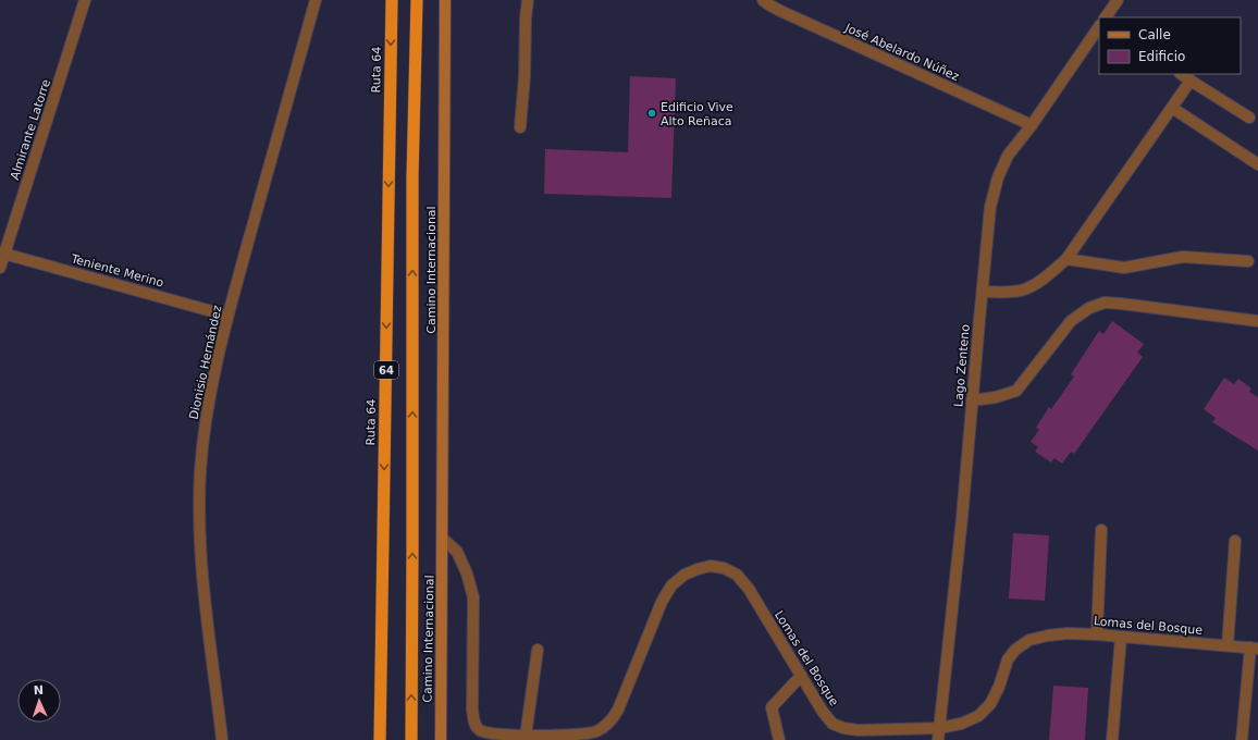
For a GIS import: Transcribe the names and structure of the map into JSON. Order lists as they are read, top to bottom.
{
  "streets": {
    "highway": ["Ruta 64", "64"],
    "main road": ["Camino Internacional"],
    "street": [
      "José Abelardo Núñez",
      "Almirante Latorre",
      "Teniente Merino",
      "Dionisio Hernández",
      "Lago Zenteno",
      "Lomas del Bosque"
    ]
  },
  "crossings": [
    ["José Abelardo Núñez", "Lago Zenteno"],
    ["Almirante Latorre", "Teniente Merino"],
    ["Camino Internacional", "Lomas del Bosque"],
    ["Teniente Merino", "Dionisio Hernández"],
    ["Lago Zenteno", "Lomas del Bosque"]
  ],
  "places": ["Edificio Vive Alto Reñaca"],
  "legend": ["Calle", "Edificio"],
  "north": "top"
}
